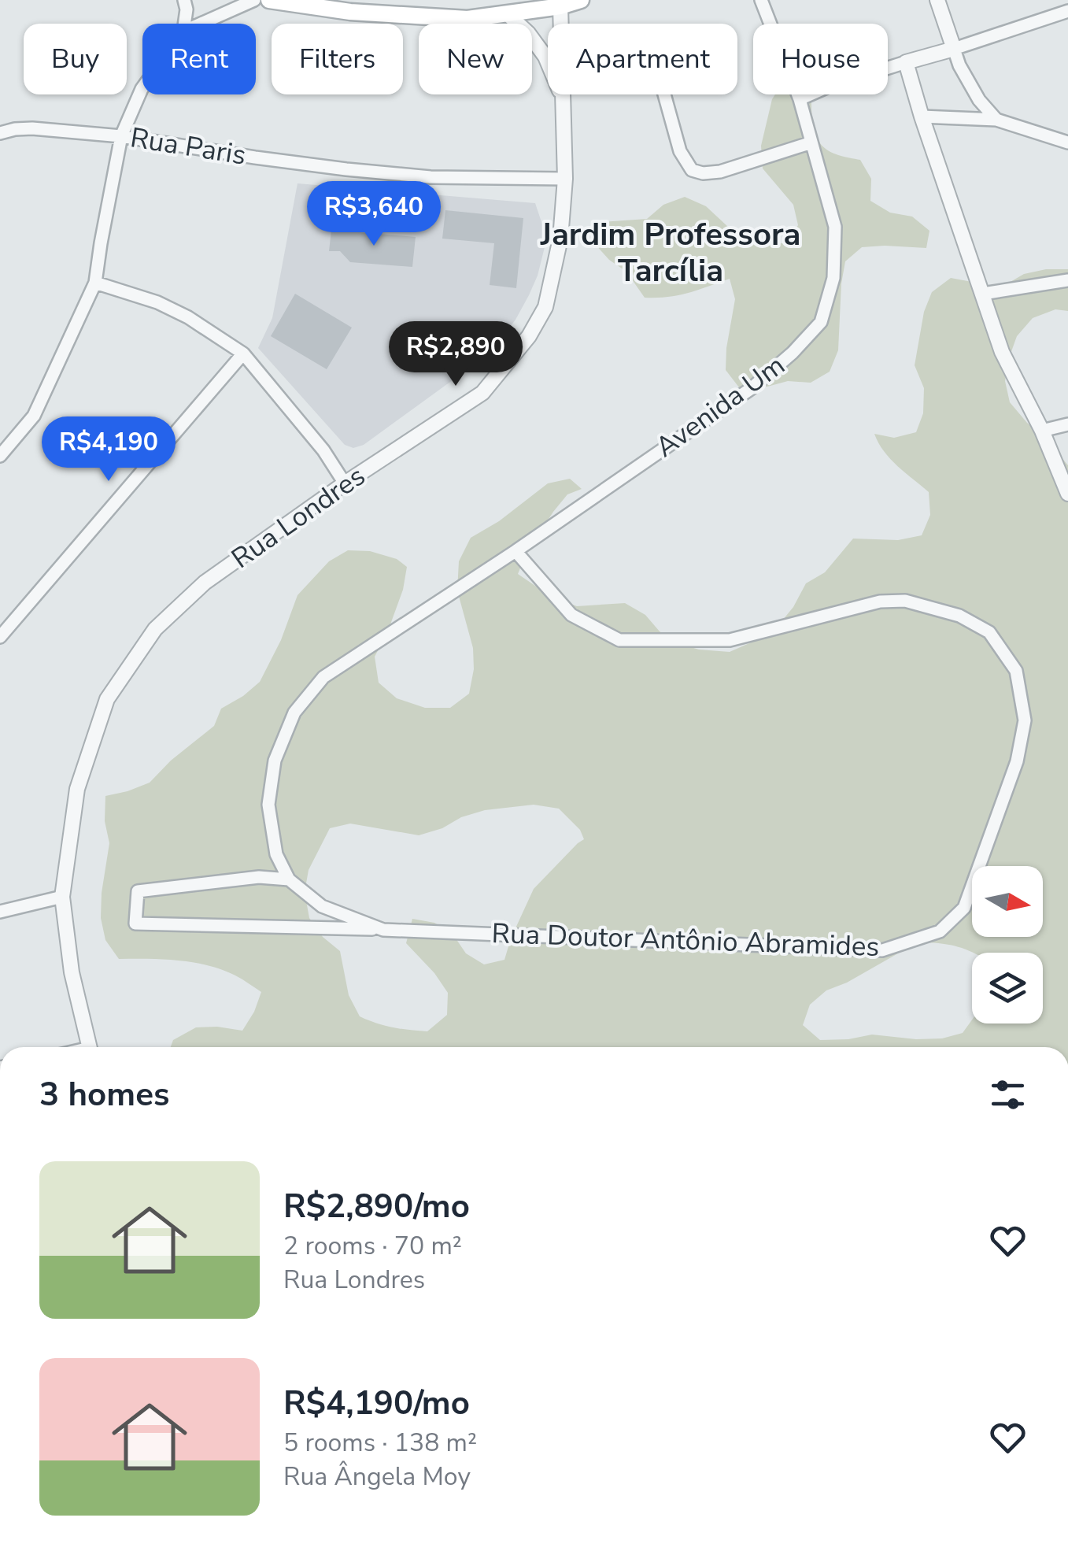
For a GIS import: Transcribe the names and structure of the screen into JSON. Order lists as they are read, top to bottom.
{
  "streets": {
    "street": [
      "Rua Paris",
      "Avenida Um",
      "Rua Londres",
      "Rua Doutor Antônio Abramides"
    ]
  },
  "crossings": [
    ["Rua Paris", "Rua Londres"],
    ["Avenida Um", "Rua Doutor Antônio Abramides"]
  ],
  "districts": ["Jardim Professora Tarcília"],
  "north": "right",
  "page": {
    "chip": [
      "Buy",
      "Rent",
      "Filters",
      "New",
      "Apartment",
      "House"
    ],
    "price": ["R$3,640", "R$2,890", "R$4,190"],
    "heading": "3 homes",
    "list": [
      {
        "name": "R$2,890/mo",
        "note": "2 rooms · 70 m² · Rua Londres"
      },
      {
        "name": "R$4,190/mo",
        "note": "5 rooms · 138 m² · Rua Ângela Moy"
      }
    ]
  }
}
